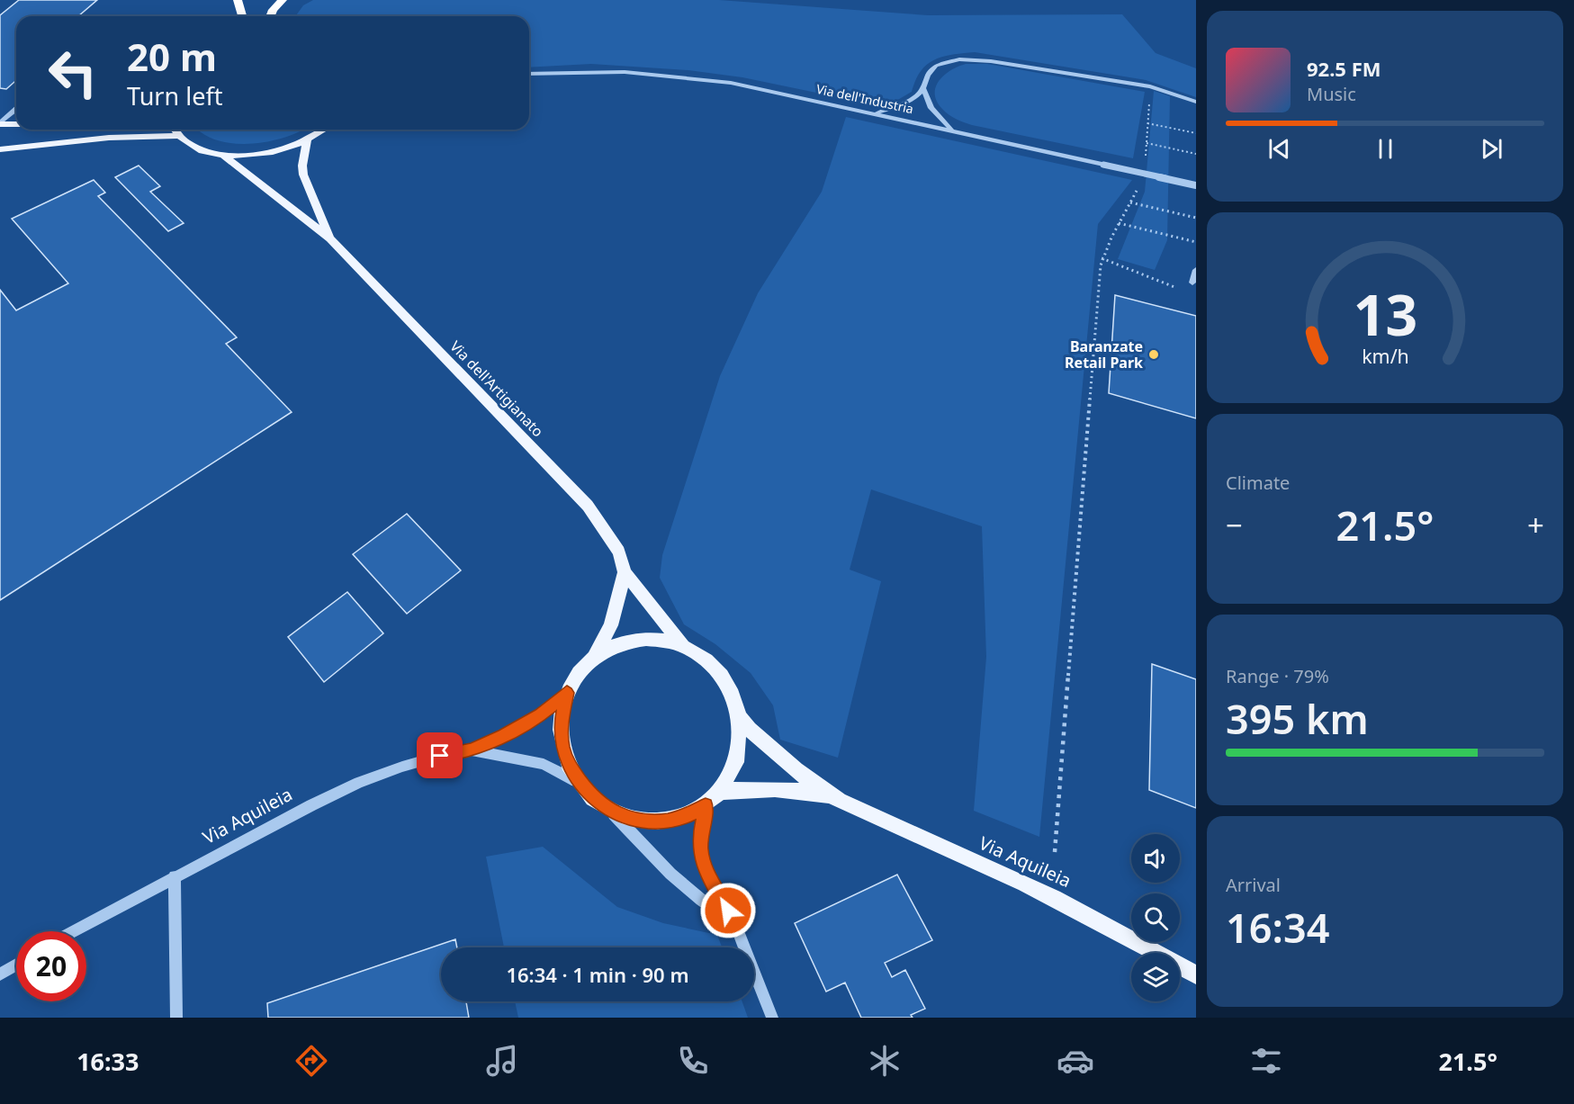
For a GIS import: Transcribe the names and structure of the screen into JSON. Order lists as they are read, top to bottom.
{
  "streets": {
    "main road": ["Via dell'Artigianato", "Via Aquileia"],
    "street": ["Via dell'Industria"]
  },
  "crossings": [
    ["Via dell'Artigianato", "Via Aquileia"]
  ],
  "places": ["Baranzate Retail Park"],
  "page": {
    "turn": ["20 m", "Turn left"],
    "song": ["92.5 FM", "Music"],
    "tile": [
      "Climate",
      ["Range · 79%", "395 km"],
      ["Arrival", "16:34"]
    ],
    "heat": ["−", "21.5°", "+"],
    "limit": "20",
    "trip": "16:34 · 1 min · 90 m",
    "tabs": ["16:33", "21.5°"],
    "gauge": ["13", "km/h"]
  }
}
